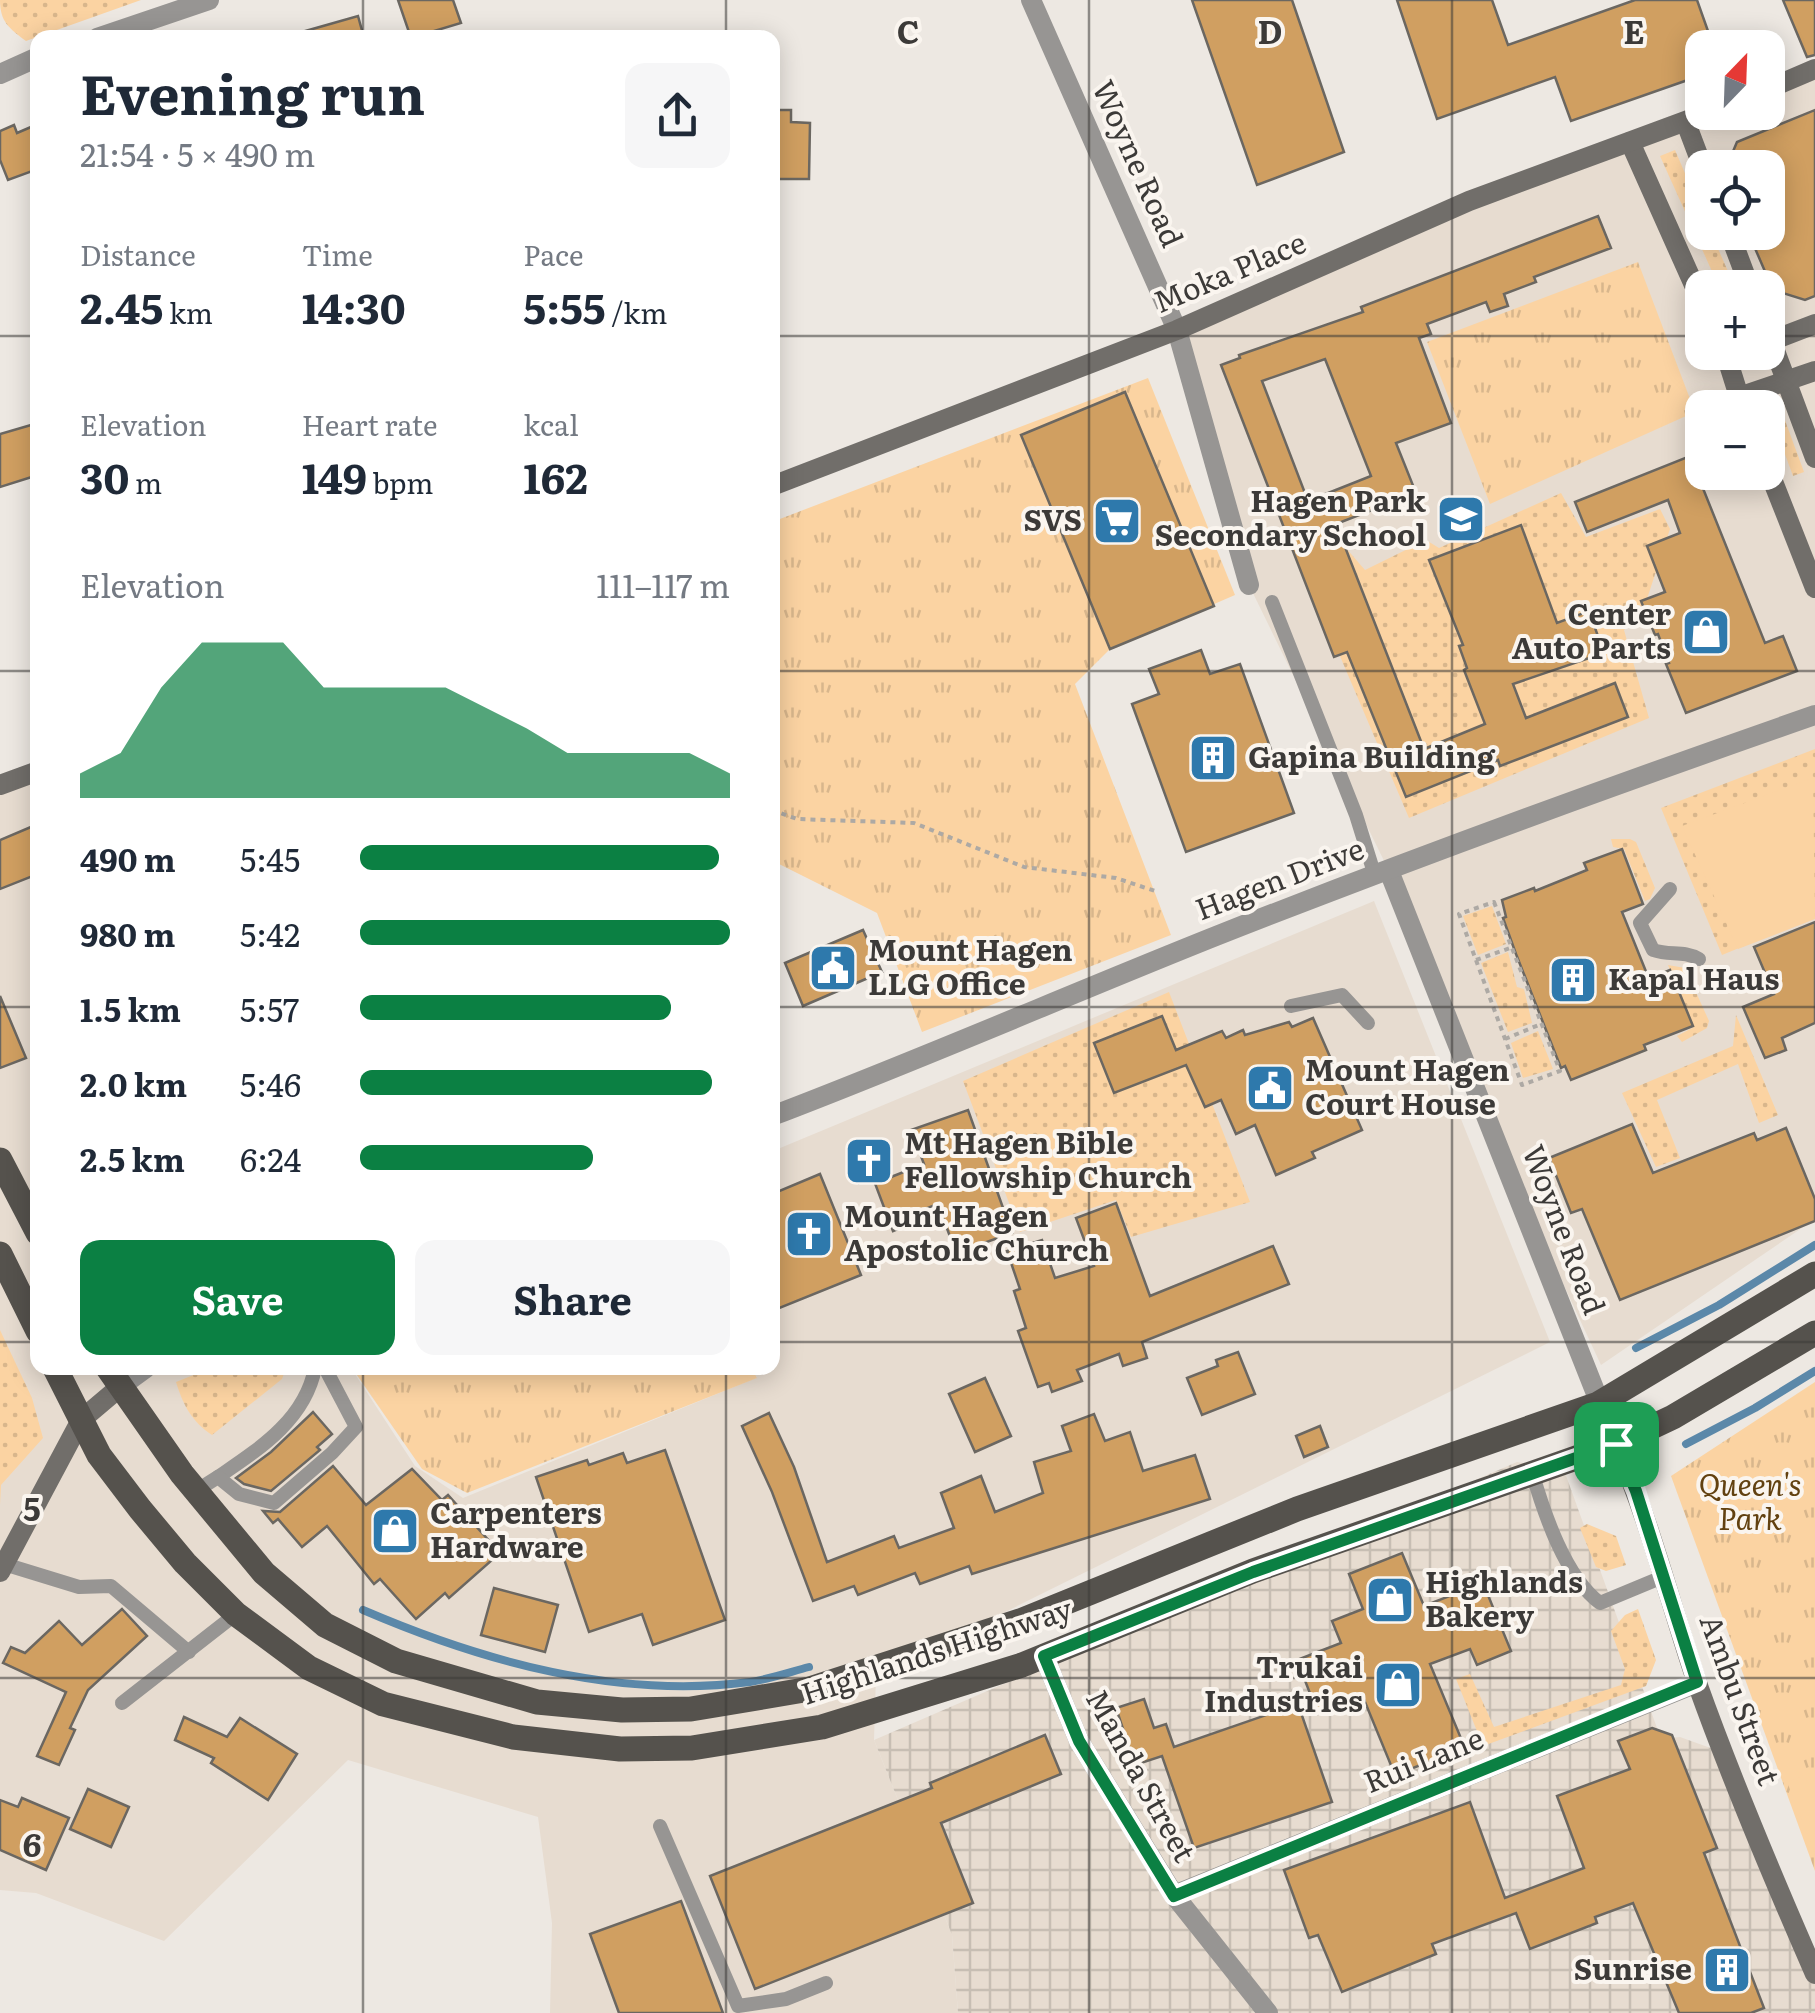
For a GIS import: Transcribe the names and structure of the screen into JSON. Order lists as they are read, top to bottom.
{
  "streets": {
    "main road": ["Highlands Highway"],
    "street": [
      "Woyne Road",
      "Moka Place",
      "Hagen Drive",
      "Ambu Street",
      "Rui Lane",
      "Manda Street"
    ]
  },
  "crossings": [
    ["Woyne Road", "Moka Place"],
    ["Woyne Road", "Hagen Drive"],
    ["Woyne Road", "Highlands Highway"],
    ["Woyne Road", "Ambu Street"],
    ["Highlands Highway", "Ambu Street"],
    ["Highlands Highway", "Manda Street"],
    ["Ambu Street", "Rui Lane"],
    ["Rui Lane", "Manda Street"]
  ],
  "parks": ["Queen's Park"],
  "places": {
    "school or university": ["Hagen Park Secondary School"],
    "supermarket": ["SVS"],
    "shop": [
      "Center Auto Parts",
      "Carpenters Hardware",
      "Highlands Bakery",
      "Trukai Industries"
    ],
    "building": ["Gapina Building", "Kapal Haus", "Sunrise"],
    "public building": ["Mount Hagen LLG Office", "Mount Hagen Court House"],
    "church": ["Mt Hagen Bible Fellowship Church", "Mount Hagen Apostolic Church"]
  },
  "north": "top right",
  "page": {
    "map_buttons": ["+", "−"],
    "heading": ["Evening run", "21:54 · 5 × 490 m"],
    "stats": [
      ["Distance", "2.45 km"],
      ["Time", "14:30"],
      ["Pace", "5:55 /km"],
      ["Elevation", "30 m"],
      ["Heart rate", "149 bpm"],
      ["kcal", "162"]
    ],
    "chart": ["Elevation", "111–117 m"],
    "list": [
      {
        "name": "490 m",
        "note": "5:45"
      },
      {
        "name": "980 m",
        "note": "5:42"
      },
      {
        "name": "1.5 km",
        "note": "5:57"
      },
      {
        "name": "2.0 km",
        "note": "5:46"
      },
      {
        "name": "2.5 km",
        "note": "6:24"
      }
    ],
    "buttons": ["Save", "Share"]
  },
  "grid": {
    "columns": ["C", "D", "E"],
    "rows": ["5", "6"]
  }
}
